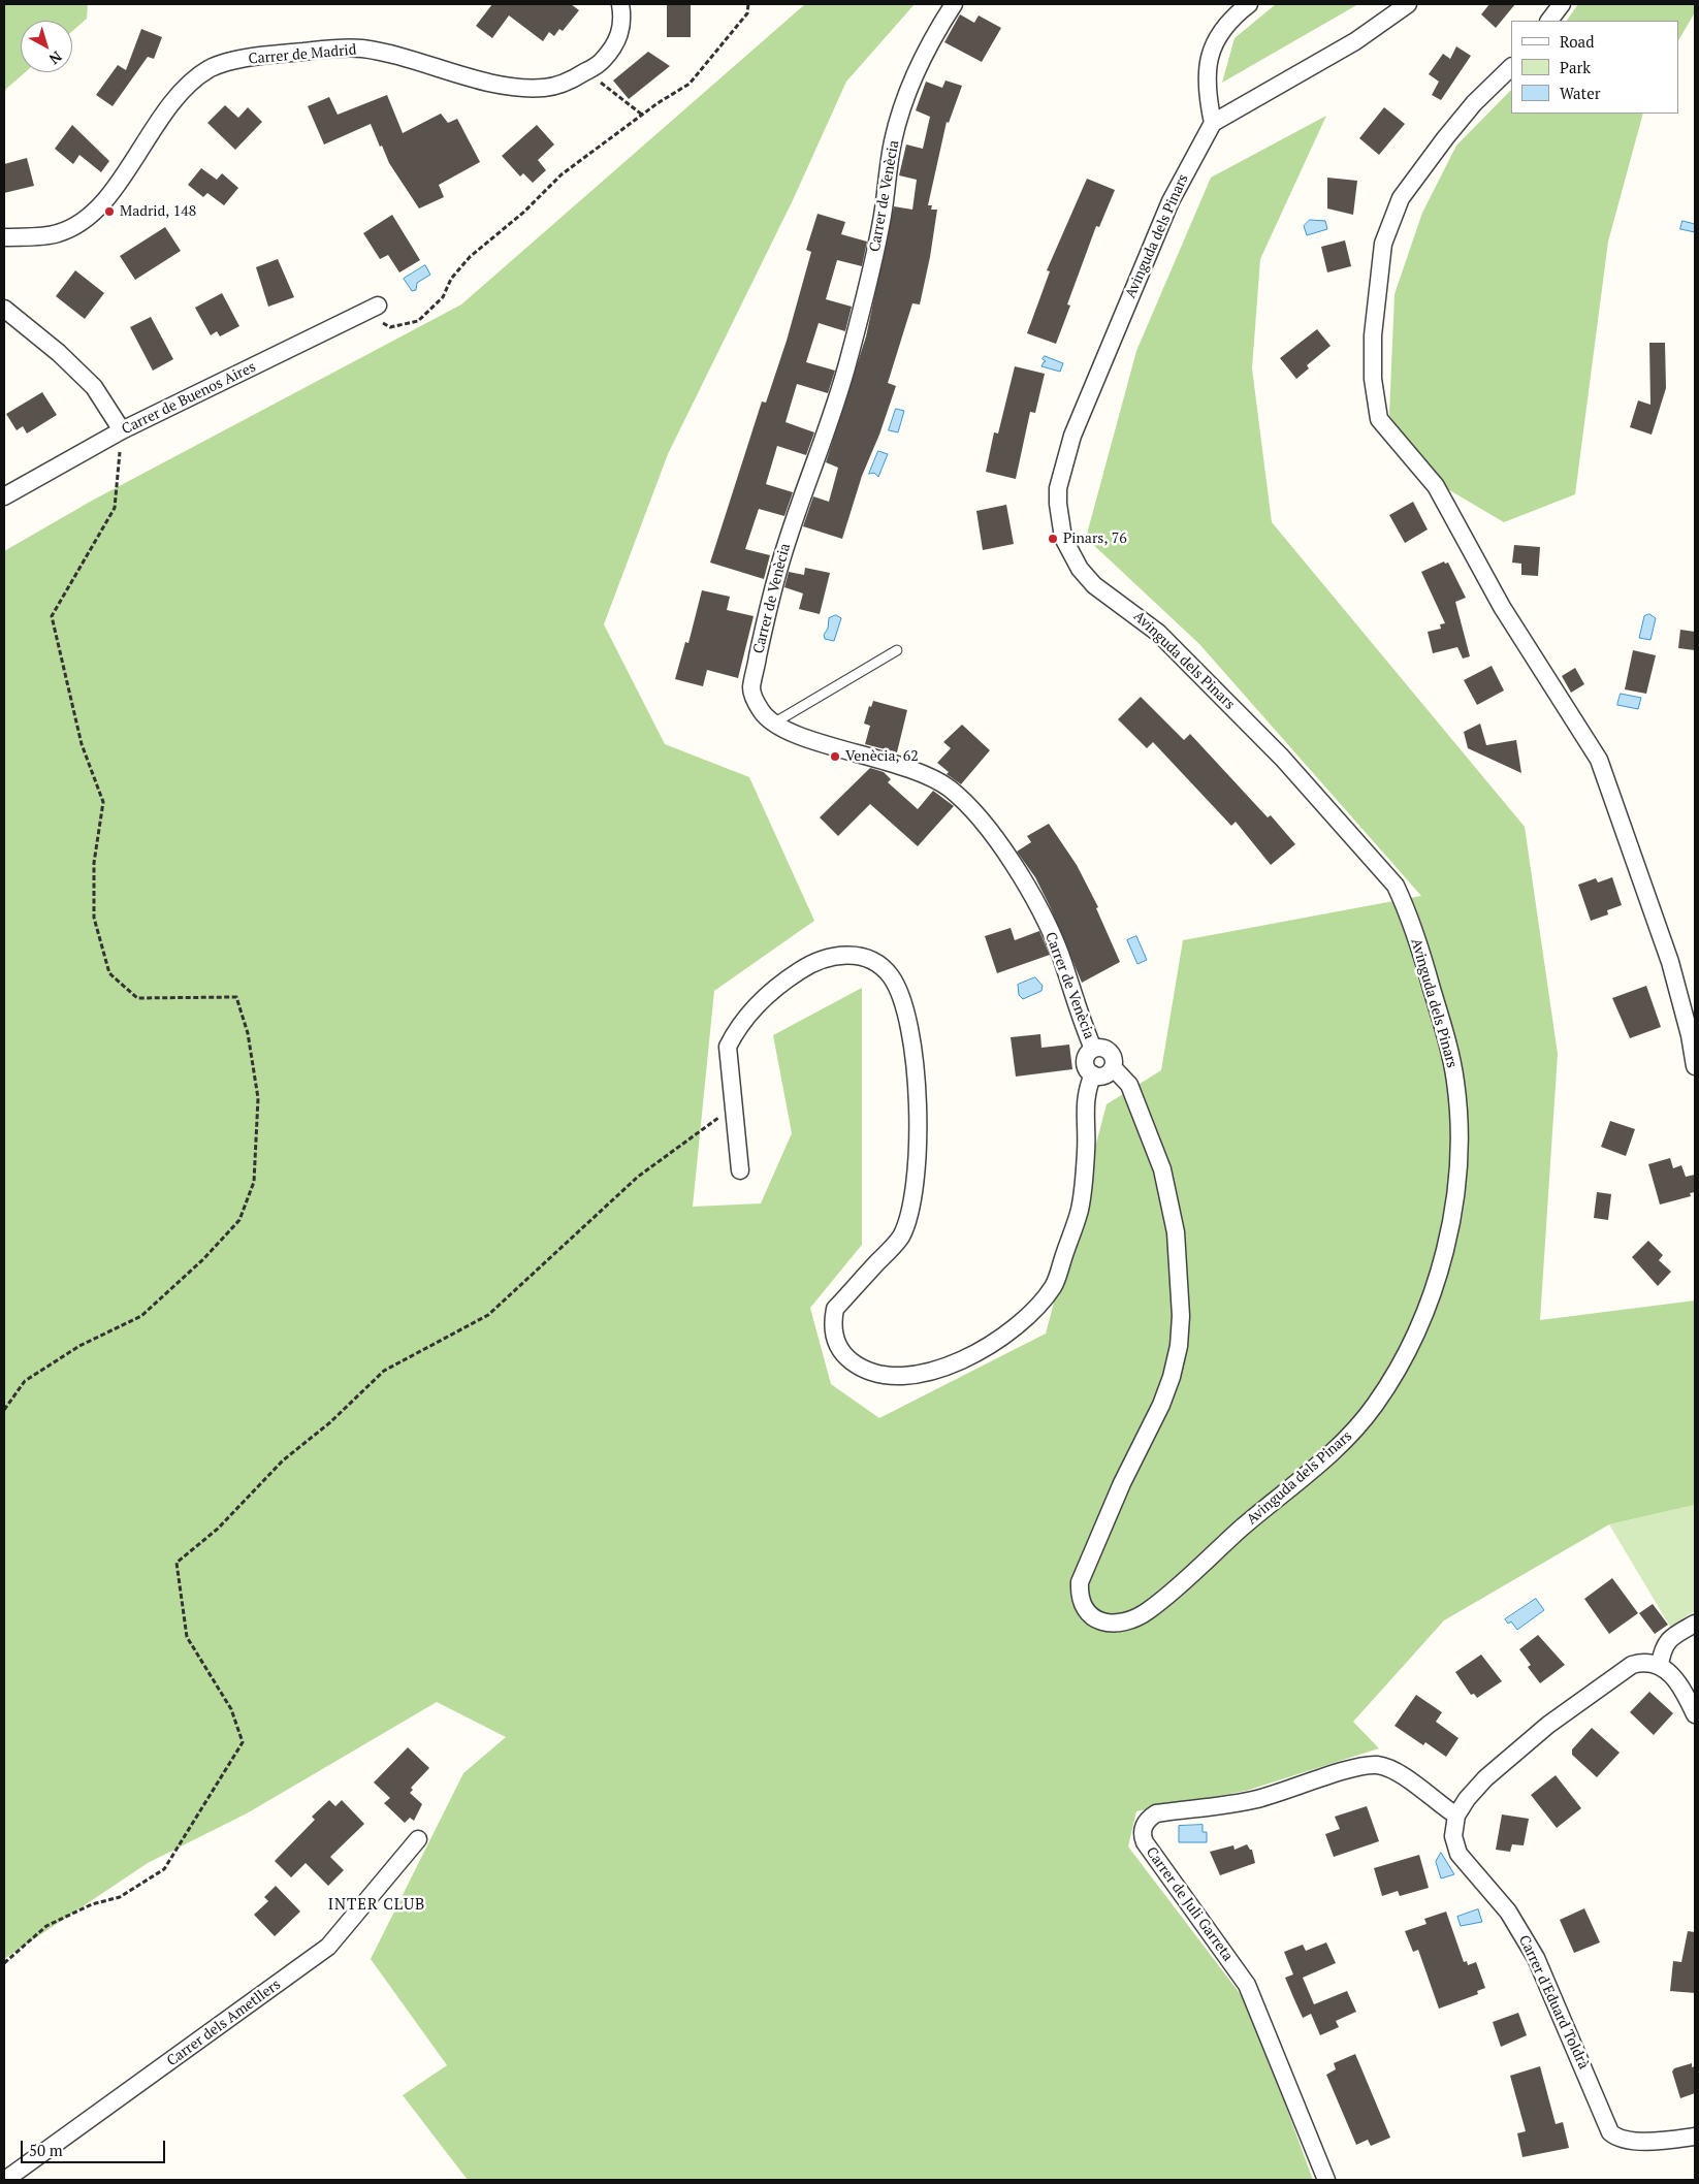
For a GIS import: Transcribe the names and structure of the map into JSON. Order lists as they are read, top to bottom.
{
  "streets": {
    "street": [
      "Carrer de Madrid",
      "Carrer de Venècia",
      "Avinguda dels Pinars",
      "Carrer de Buenos Aires",
      "Carrer de Juli Garreta",
      "Carrer d'Eduard Toldrà",
      "Carrer dels Ametllers"
    ]
  },
  "crossings": [
    ["Carrer de Venècia", "Avinguda dels Pinars"],
    ["Carrer de Juli Garreta", "Carrer d'Eduard Toldrà"]
  ],
  "districts": ["INTER CLUB"],
  "places": ["Madrid, 148", "Pinars, 76", "Venècia, 62"],
  "legend": ["Road", "Park", "Water"],
  "scale_bar": "50 m",
  "north": "bottom right"
}
